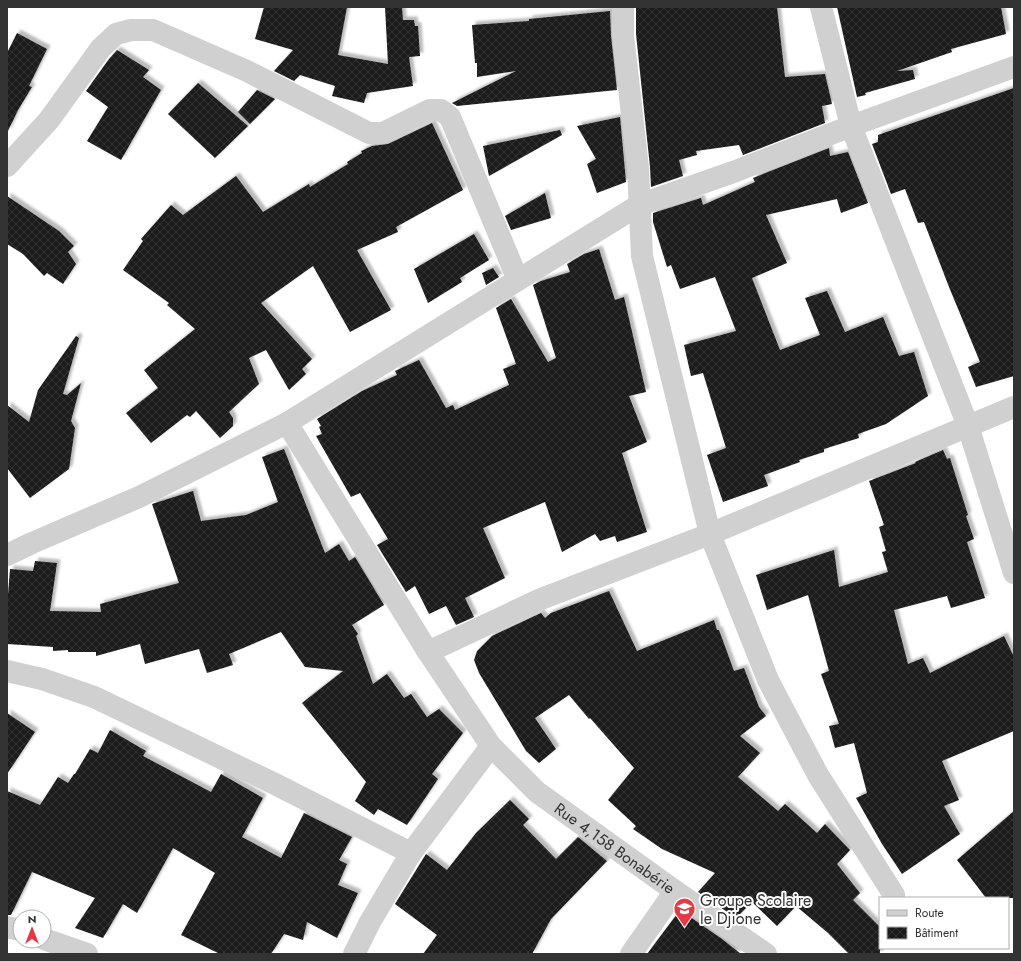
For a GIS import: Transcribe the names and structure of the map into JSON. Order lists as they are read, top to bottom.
{
  "streets": {
    "street": ["Rue 4,158 Bonabérie"]
  },
  "places": {
    "school or university": ["Groupe Scolaire le Djione"]
  },
  "legend": ["Route", "Bâtiment"],
  "north": "top"
}
